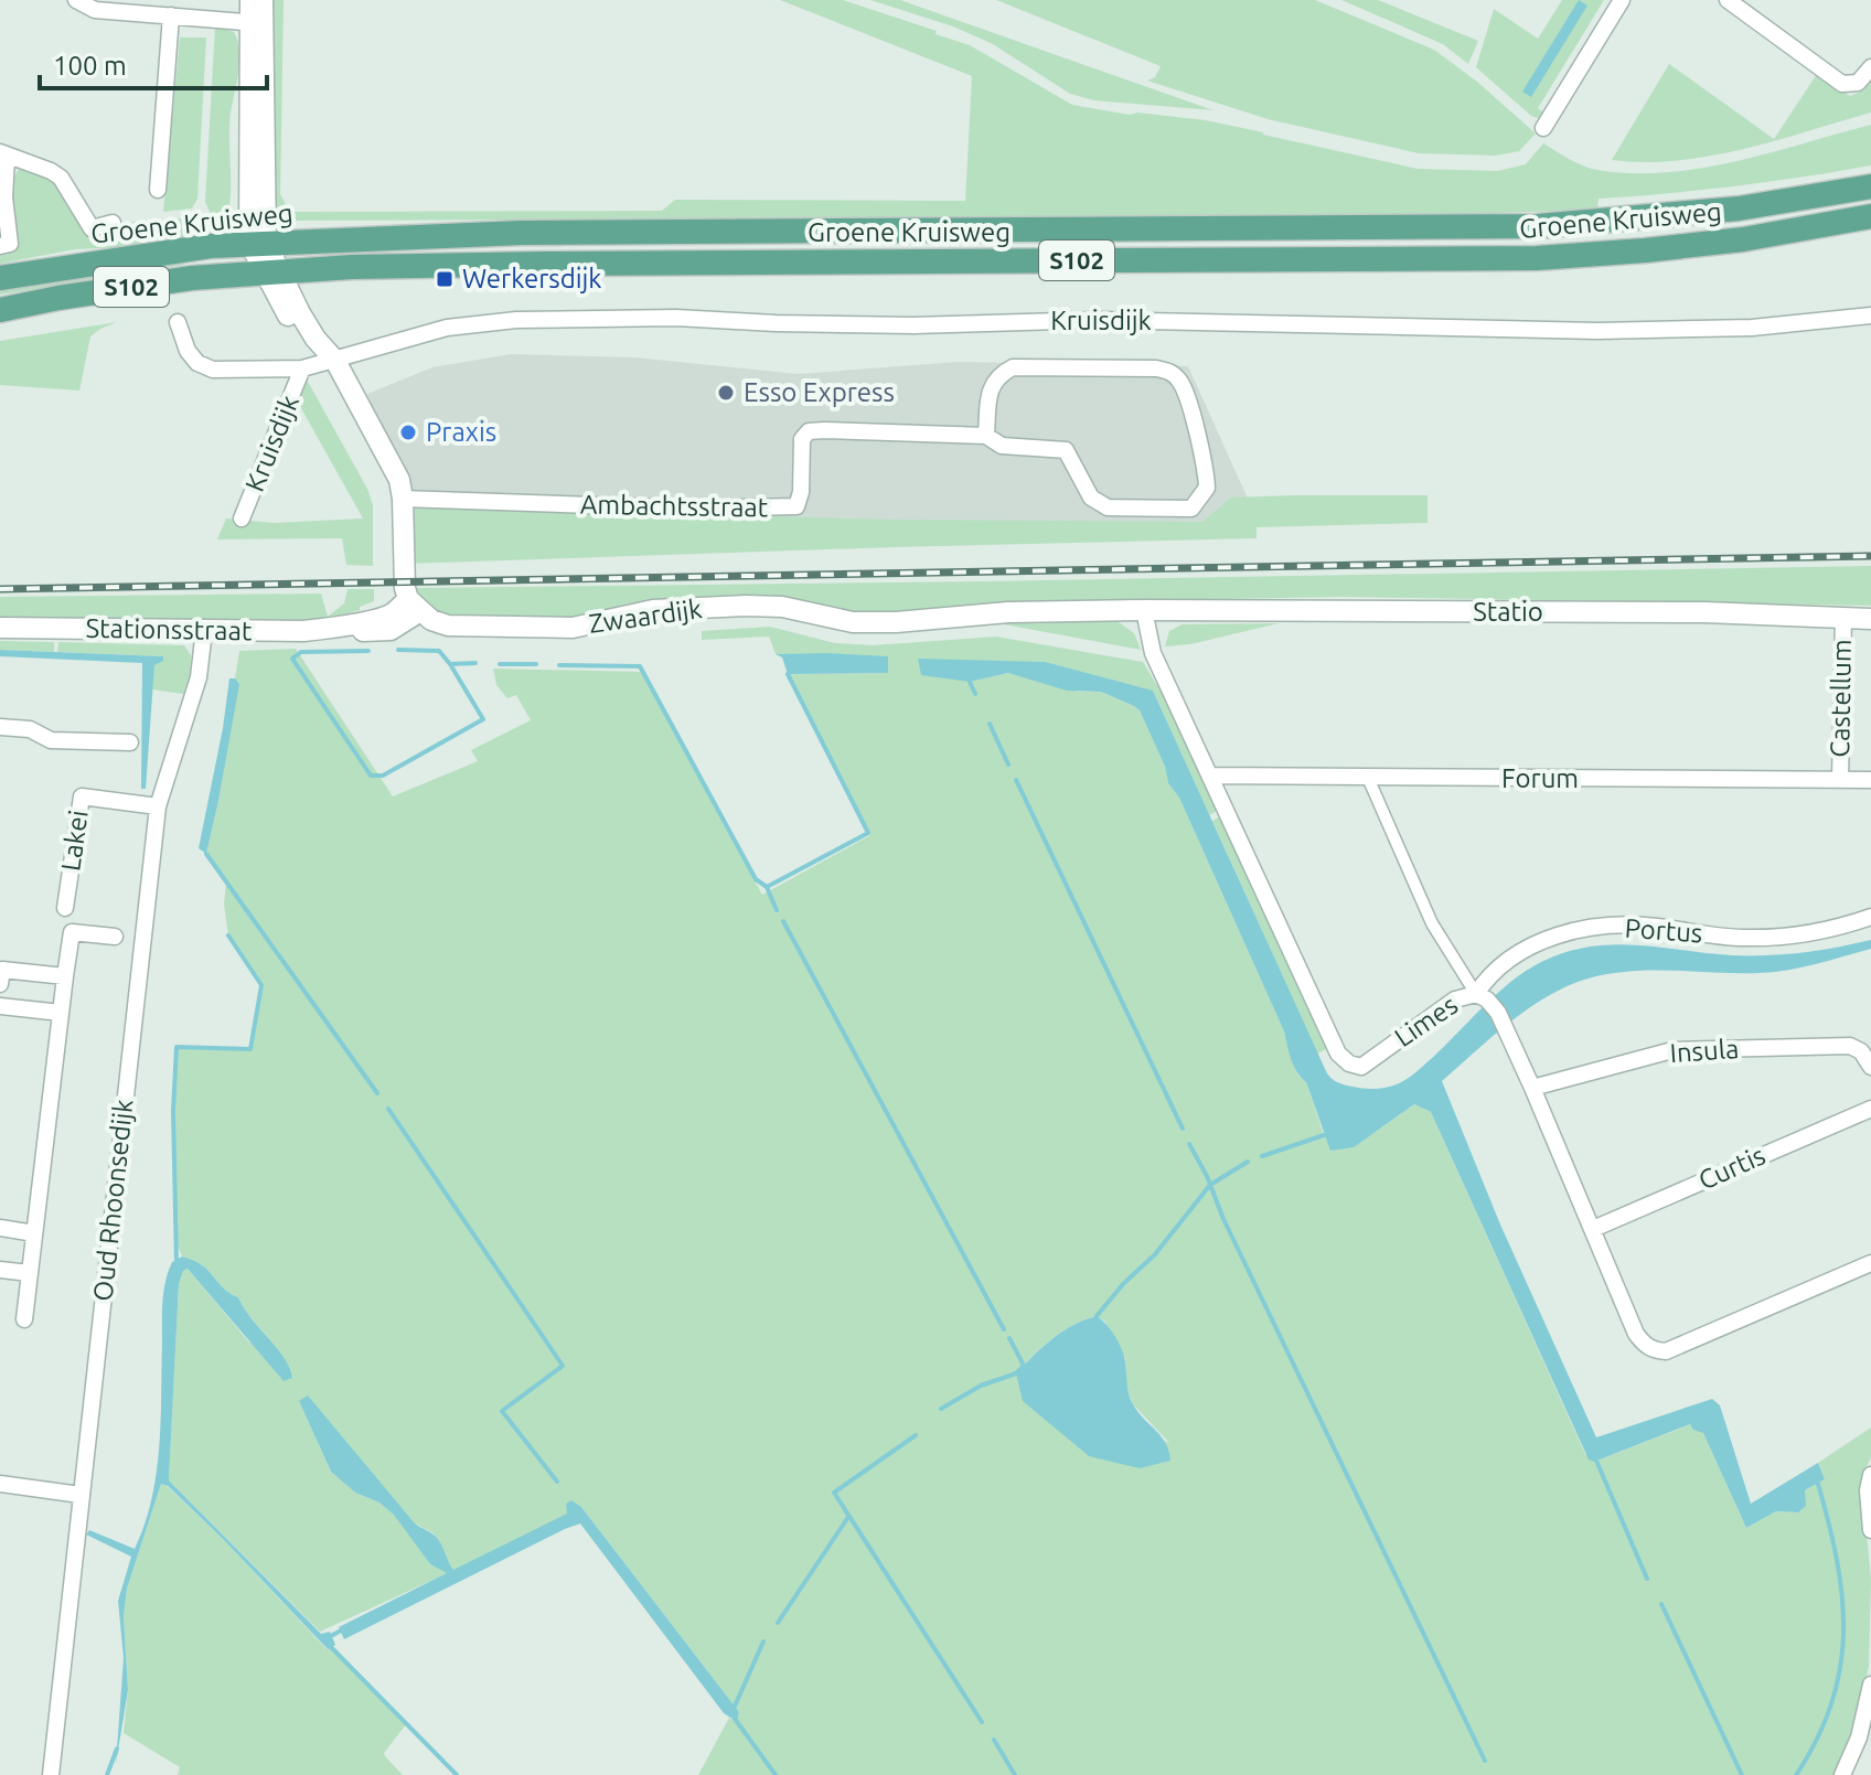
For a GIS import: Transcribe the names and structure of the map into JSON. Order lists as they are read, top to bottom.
{
  "streets": {
    "main road": ["Groene Kruisweg", "S102"],
    "street": [
      "Kruisdijk",
      "Ambachtsstraat",
      "Statio",
      "Zwaardijk",
      "Stationsstraat",
      "Castellum",
      "Forum",
      "Lakei",
      "Portus",
      "Limes",
      "Insula",
      "Curtis",
      "Oud Rhoonsedijk"
    ]
  },
  "crossings": [
    ["Statio", "Zwaardijk"],
    ["Statio", "Castellum"],
    ["Statio", "Limes"],
    ["Zwaardijk", "Stationsstraat"],
    ["Zwaardijk", "Limes"],
    ["Stationsstraat", "Oud Rhoonsedijk"],
    ["Castellum", "Forum"],
    ["Forum", "Limes"],
    ["Lakei", "Oud Rhoonsedijk"],
    ["Portus", "Limes"],
    ["Limes", "Insula"],
    ["Limes", "Curtis"]
  ],
  "places": {
    "transit": ["Werkersdijk"],
    "other": ["Esso Express", "Praxis"]
  },
  "scale_bar": "100 m"
}
